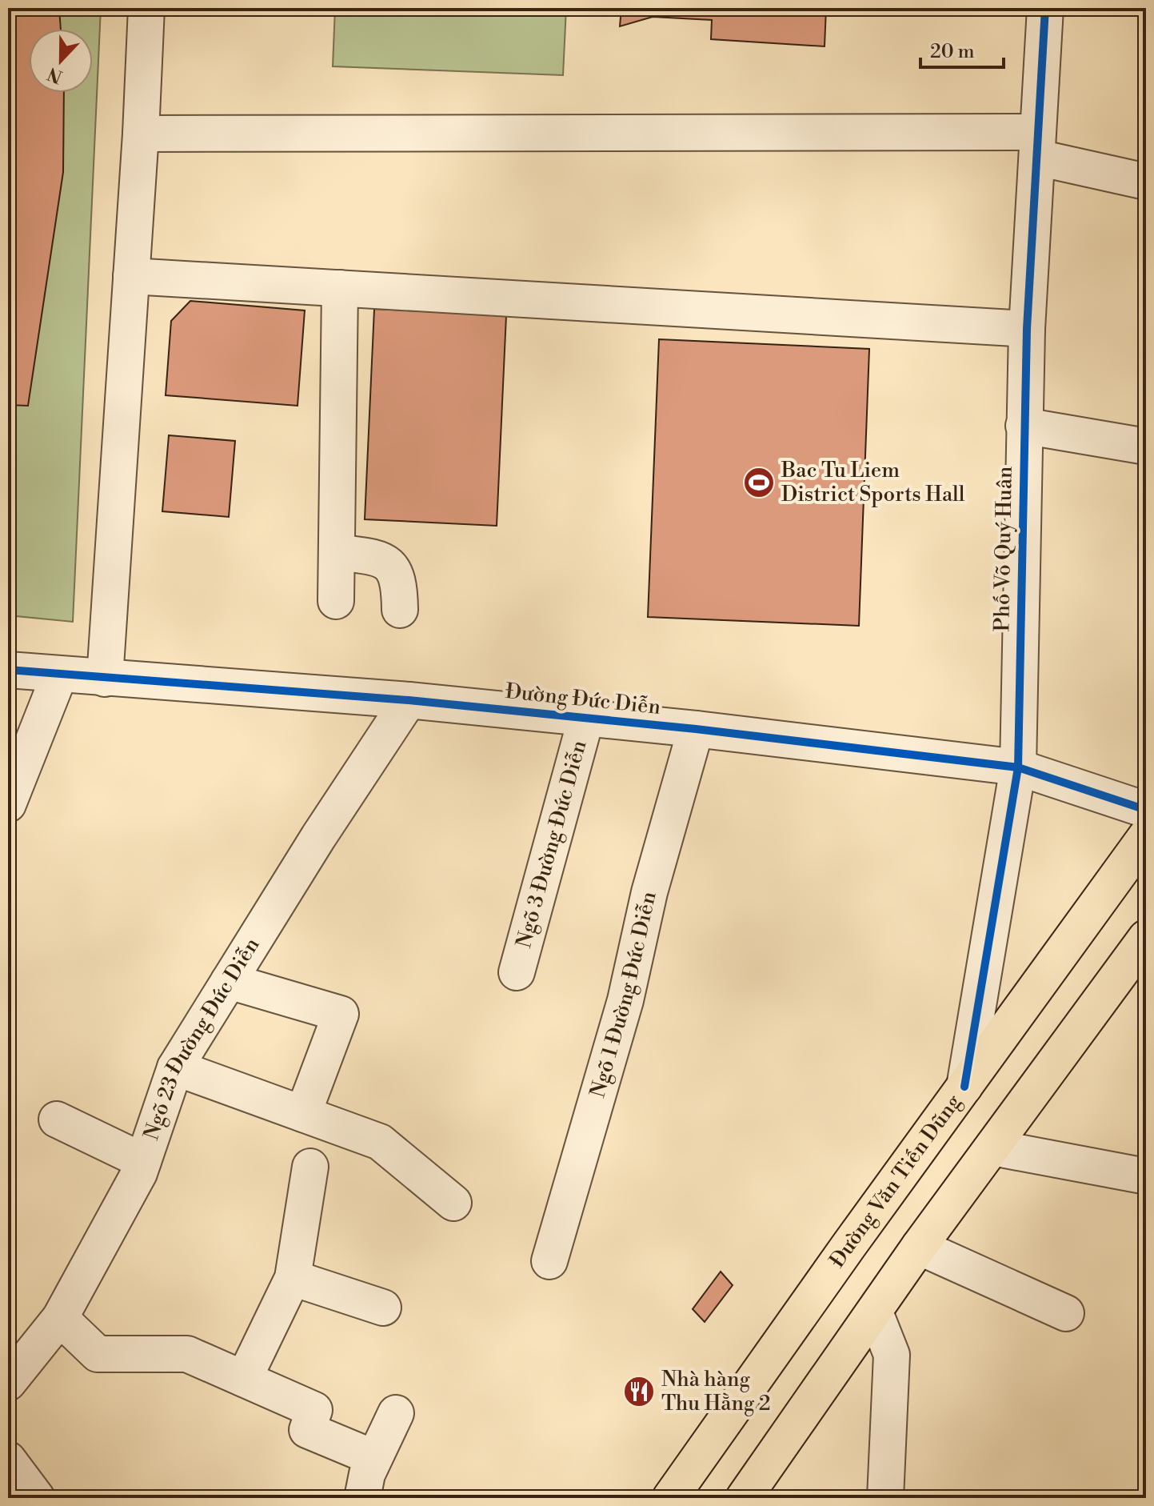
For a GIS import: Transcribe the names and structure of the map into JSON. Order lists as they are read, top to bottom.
{
  "streets": {
    "main road": ["Đường Văn Tiến Dũng"],
    "street": [
      "Phố Võ Quý Huân",
      "Đường Đức Diễn",
      "Ngõ 3 Đường Đức Diễn",
      "Ngõ 1 Đường Đức Diễn",
      "Ngõ 23 Đường Đức Diễn"
    ]
  },
  "crossings": [
    ["Phố Võ Quý Huân", "Đường Đức Diễn"],
    ["Phố Võ Quý Huân", "Đường Văn Tiến Dũng"],
    ["Đường Đức Diễn", "Ngõ 3 Đường Đức Diễn"],
    ["Đường Đức Diễn", "Ngõ 1 Đường Đức Diễn"],
    ["Đường Đức Diễn", "Ngõ 23 Đường Đức Diễn"]
  ],
  "places": {
    "sports": ["Bac Tu Liem District Sports Hall"],
    "restaurant": ["Nhà hàng Thu Hằng 2"]
  },
  "scale_bar": "20 m",
  "north": "bottom"
}
